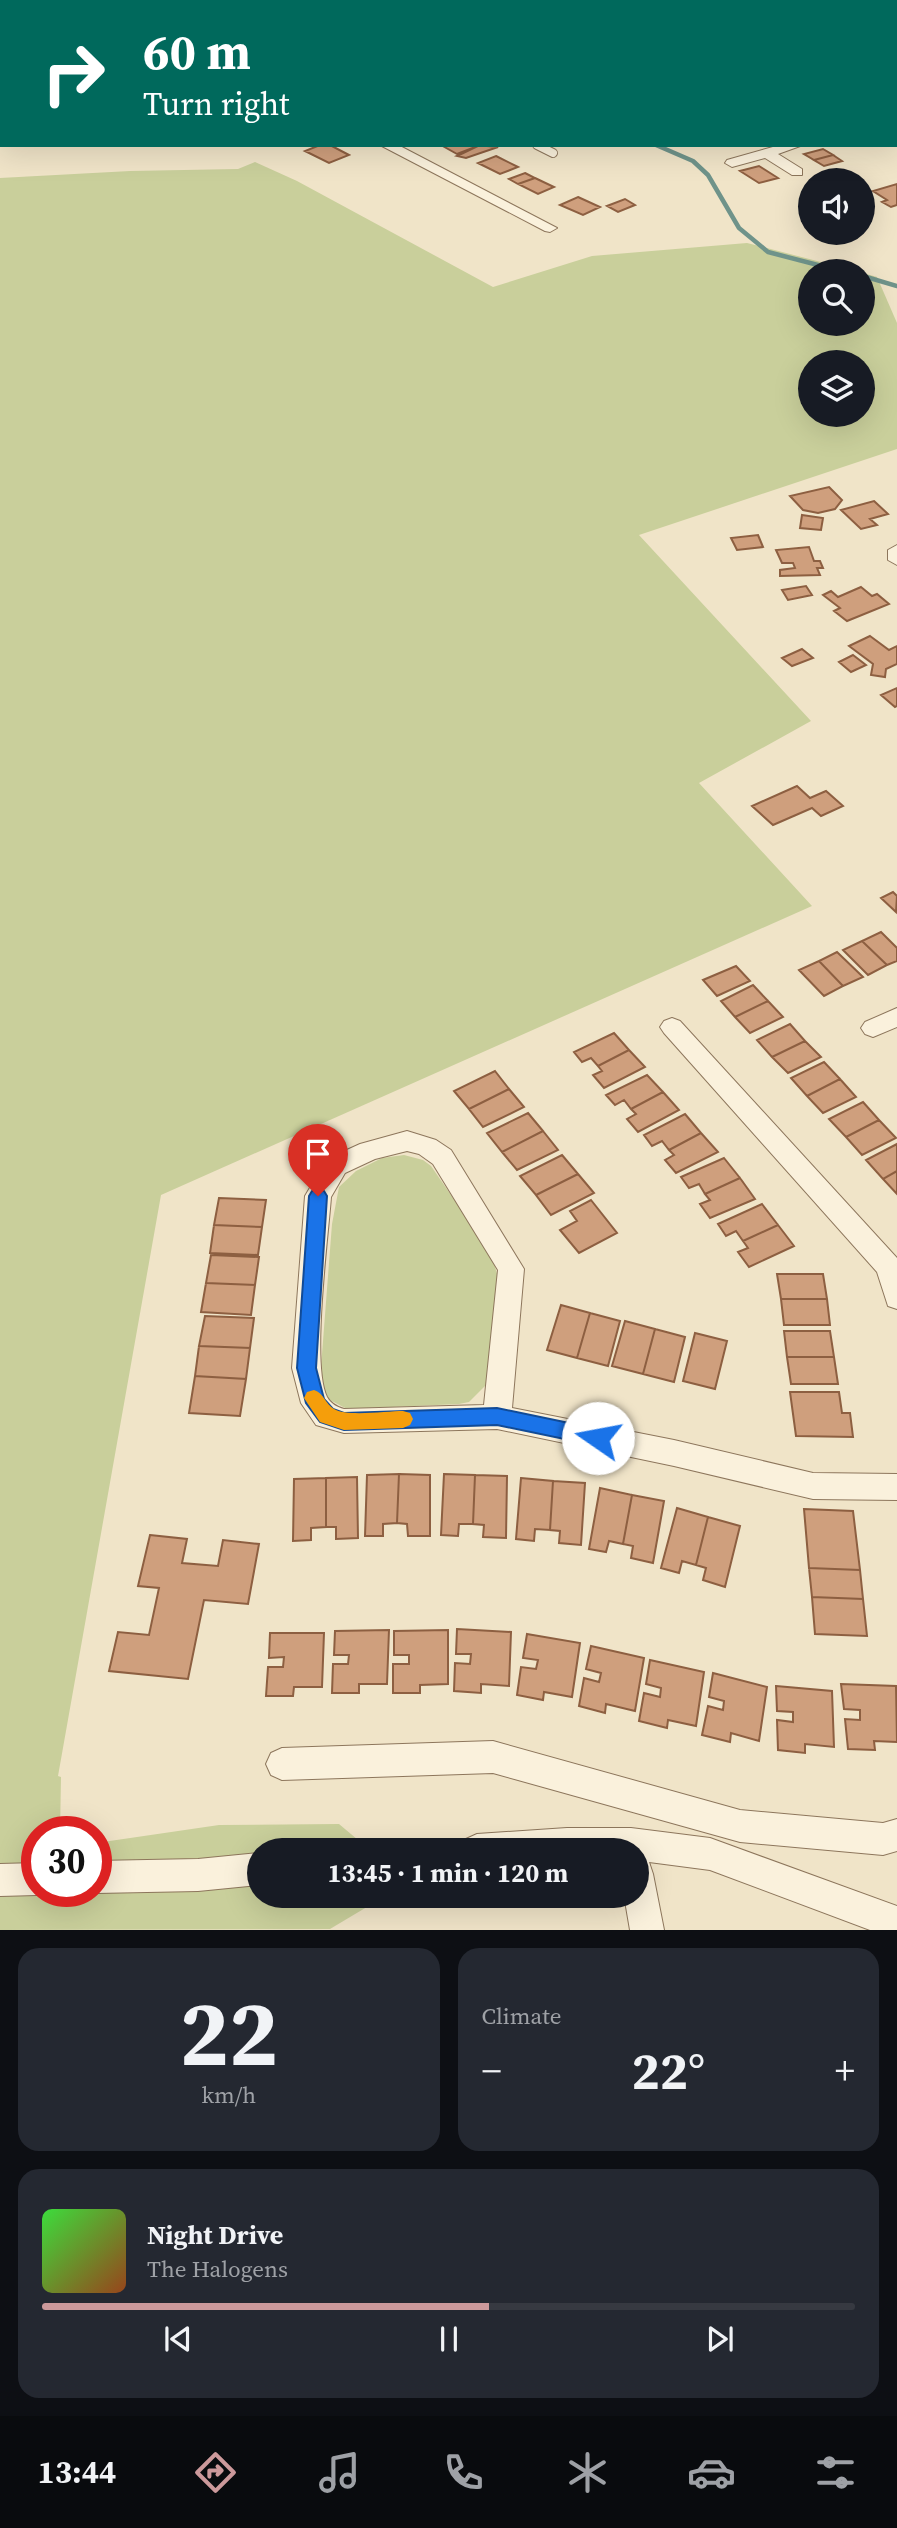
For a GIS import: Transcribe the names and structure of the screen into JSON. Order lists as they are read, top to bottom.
{
  "page": {
    "turn": ["60 m", "Turn right"],
    "limit": "30",
    "trip": "13:45 · 1 min · 120 m",
    "tile": [
      ["22", "km/h"],
      "Climate"
    ],
    "heat": ["−", "22°", "+"],
    "song": ["Night Drive", "The Halogens"],
    "tabs": "13:44"
  }
}
